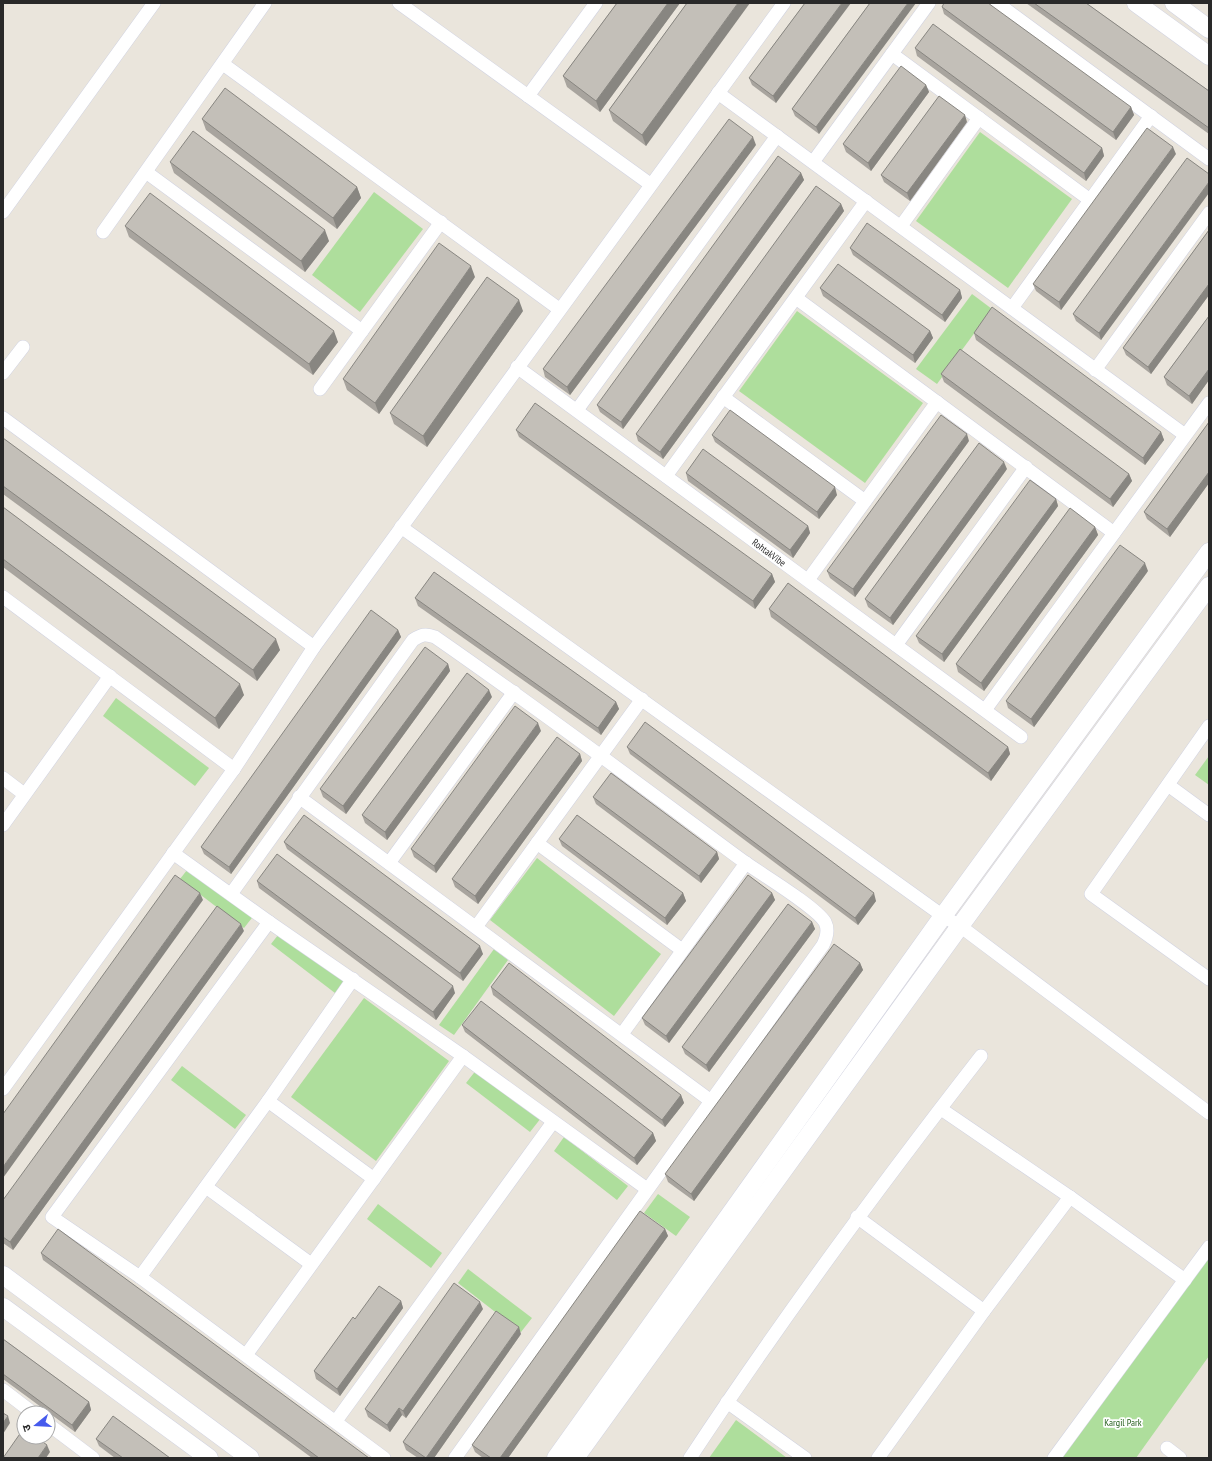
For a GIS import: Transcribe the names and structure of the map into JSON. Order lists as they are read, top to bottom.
{
  "streets": {
    "street": ["RohtakVibe"]
  },
  "parks": ["Kargil Park"],
  "north": "left"
}
